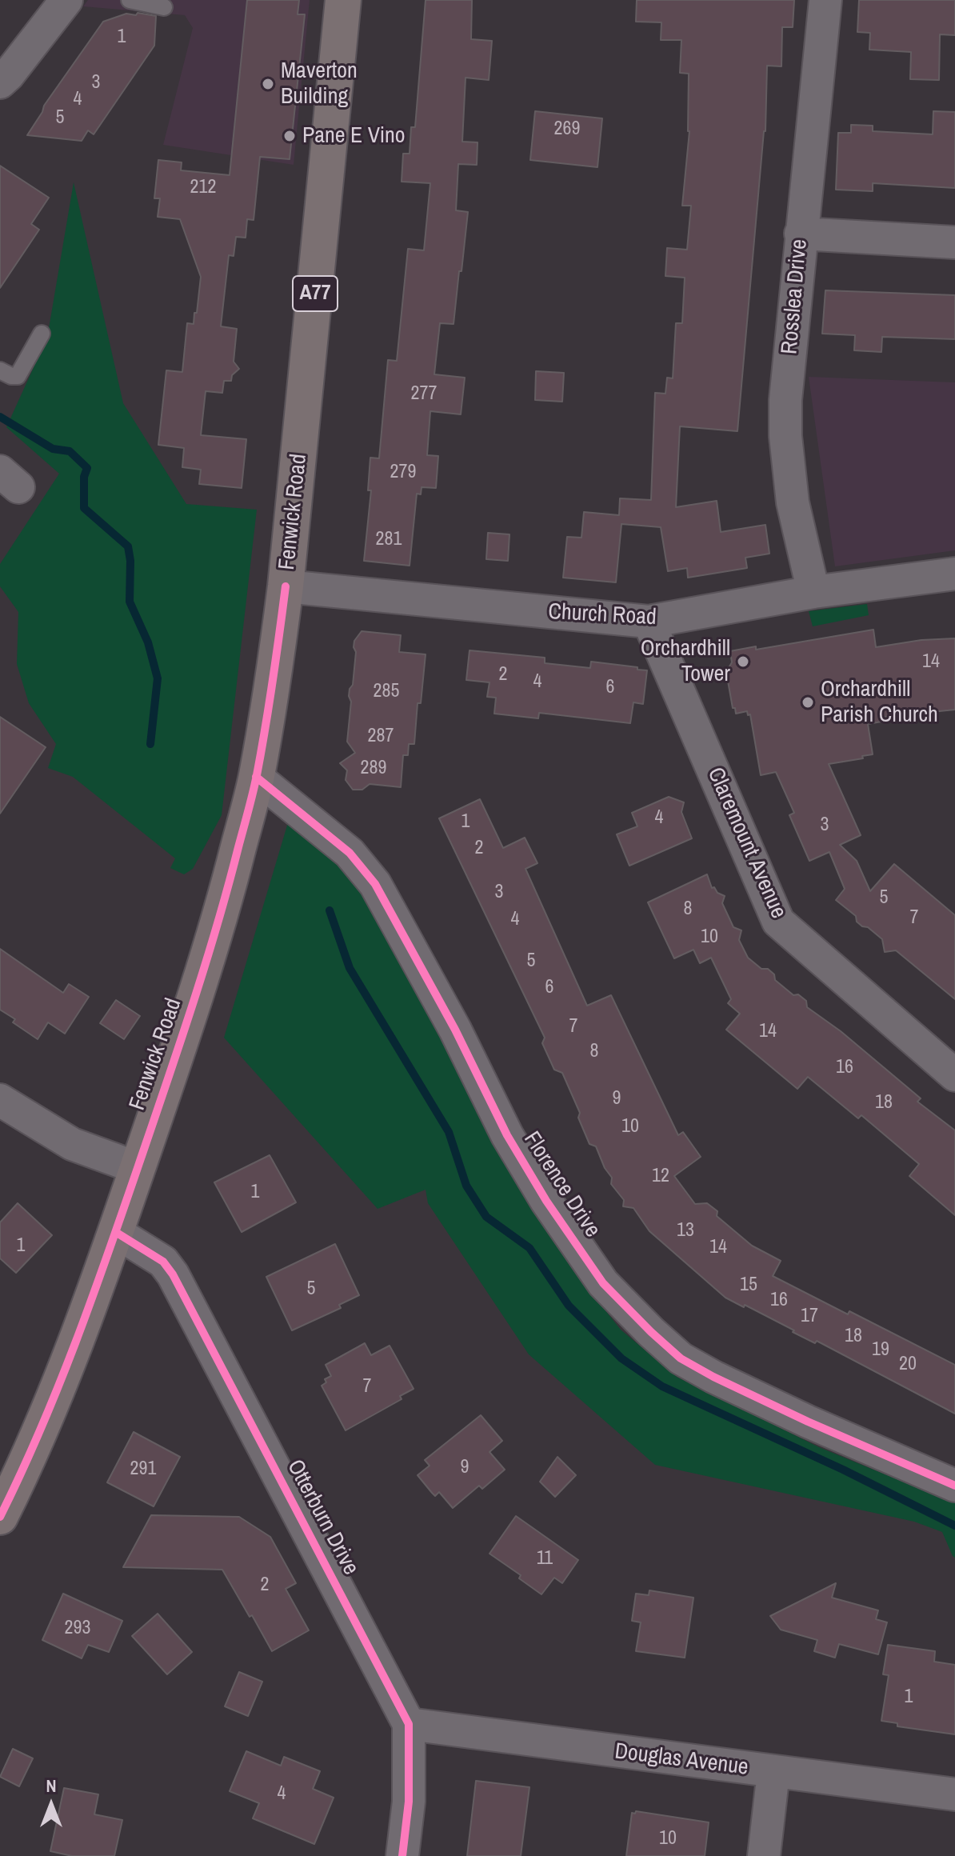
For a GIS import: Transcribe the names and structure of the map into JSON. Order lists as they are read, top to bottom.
{
  "streets": {
    "main road": ["A77", "Fenwick Road"],
    "street": [
      "Rosslea Drive",
      "Church Road",
      "Claremount Avenue",
      "Florence Drive",
      "Otterburn Drive",
      "Douglas Avenue"
    ]
  },
  "crossings": [
    ["Rosslea Drive", "Church Road"],
    ["Fenwick Road", "Church Road"],
    ["Fenwick Road", "Florence Drive"],
    ["Fenwick Road", "Otterburn Drive"],
    ["Church Road", "Claremount Avenue"],
    ["Otterburn Drive", "Douglas Avenue"]
  ],
  "places": [
    "Maverton Building",
    "Pane E Vino",
    "Orchardhill Tower",
    "Orchardhill Parish Church"
  ],
  "house_numbers": [
    "1",
    "3",
    "4",
    "5",
    "269",
    "212",
    "277",
    "279",
    "281",
    "14",
    "2",
    "4",
    "6",
    "285",
    "287",
    "289",
    "4",
    "1",
    "3",
    "2",
    "3",
    "5",
    "8",
    "7",
    "4",
    "10",
    "5",
    "6",
    "7",
    "14",
    "8",
    "16",
    "9",
    "18",
    "10",
    "12",
    "1",
    "13",
    "1",
    "14",
    "15",
    "5",
    "16",
    "17",
    "18",
    "19",
    "20",
    "7",
    "9",
    "291",
    "11",
    "2",
    "293",
    "1",
    "4",
    "10"
  ],
  "north": "top"
}
